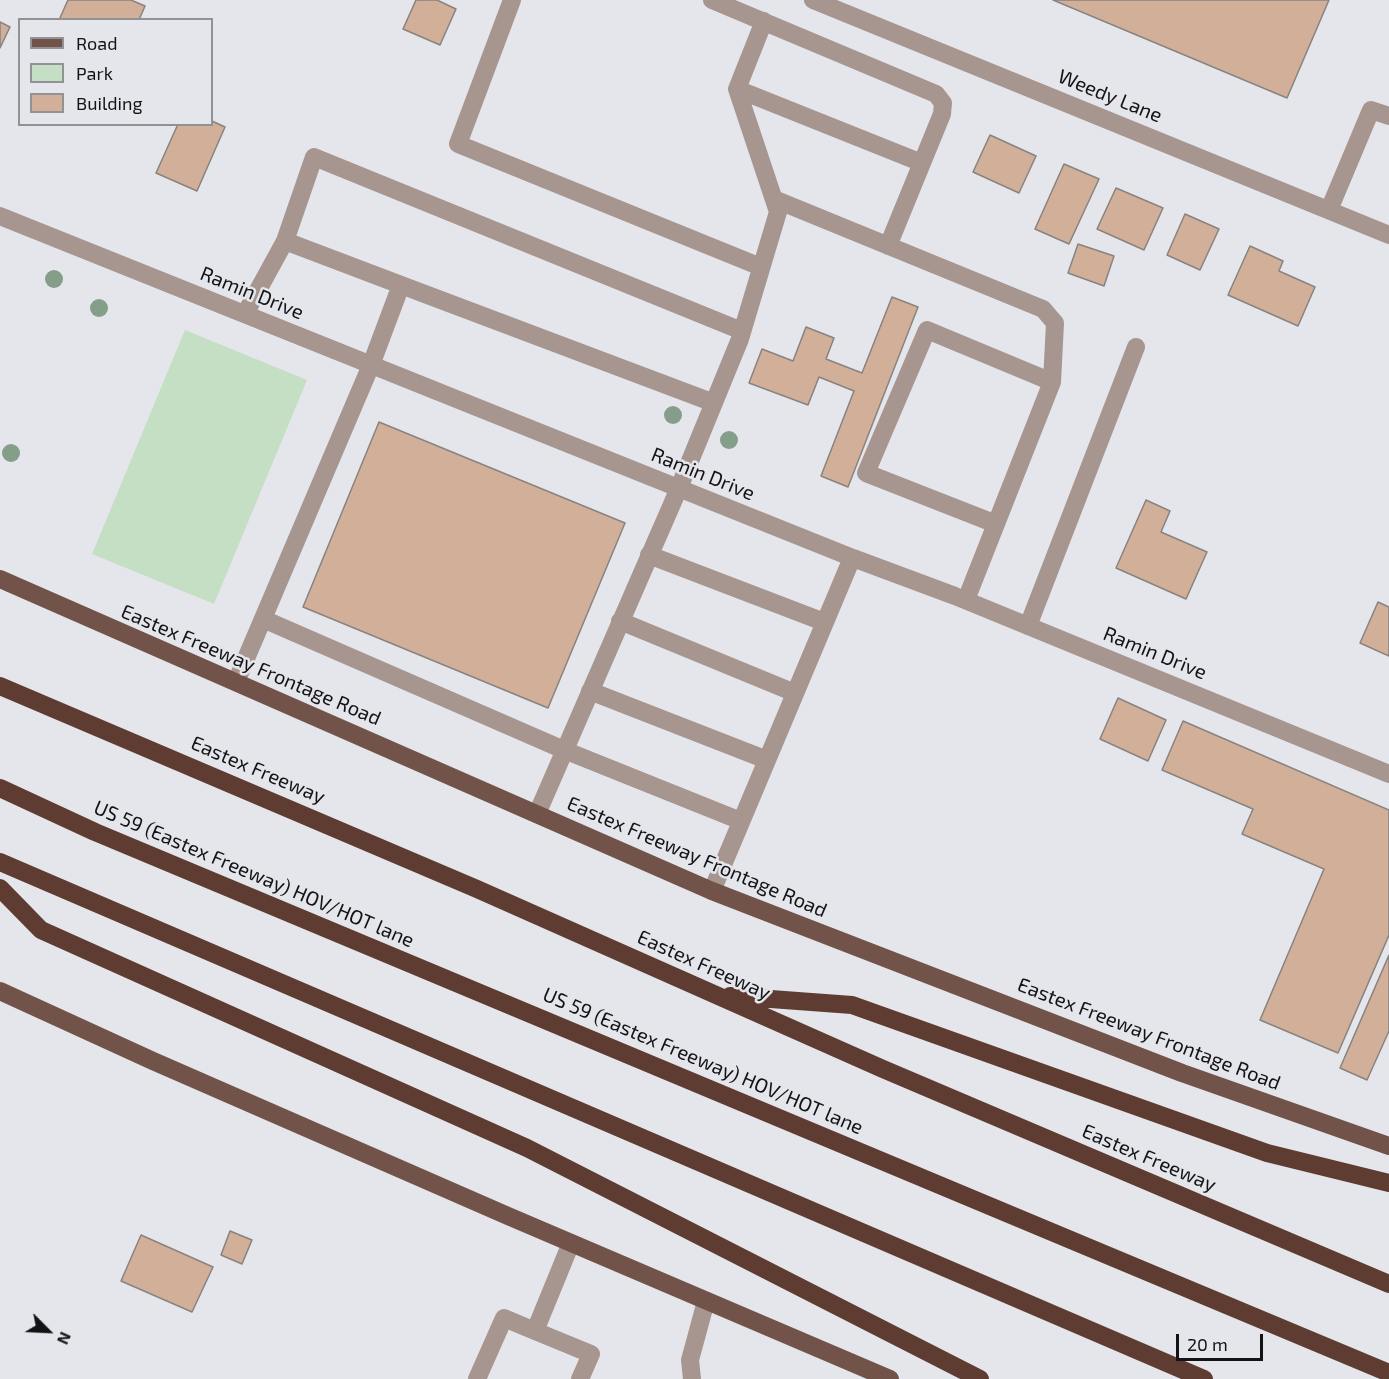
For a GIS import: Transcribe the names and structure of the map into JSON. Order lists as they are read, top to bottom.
{
  "streets": {
    "highway": ["Eastex Freeway", "US 59 (Eastex Freeway) HOV/HOT lane"],
    "main road": ["Eastex Freeway Frontage Road"],
    "street": ["Weedy Lane", "Ramin Drive"]
  },
  "legend": ["Road", "Park", "Building"],
  "scale_bar": "20 m",
  "north": "bottom right"
}
